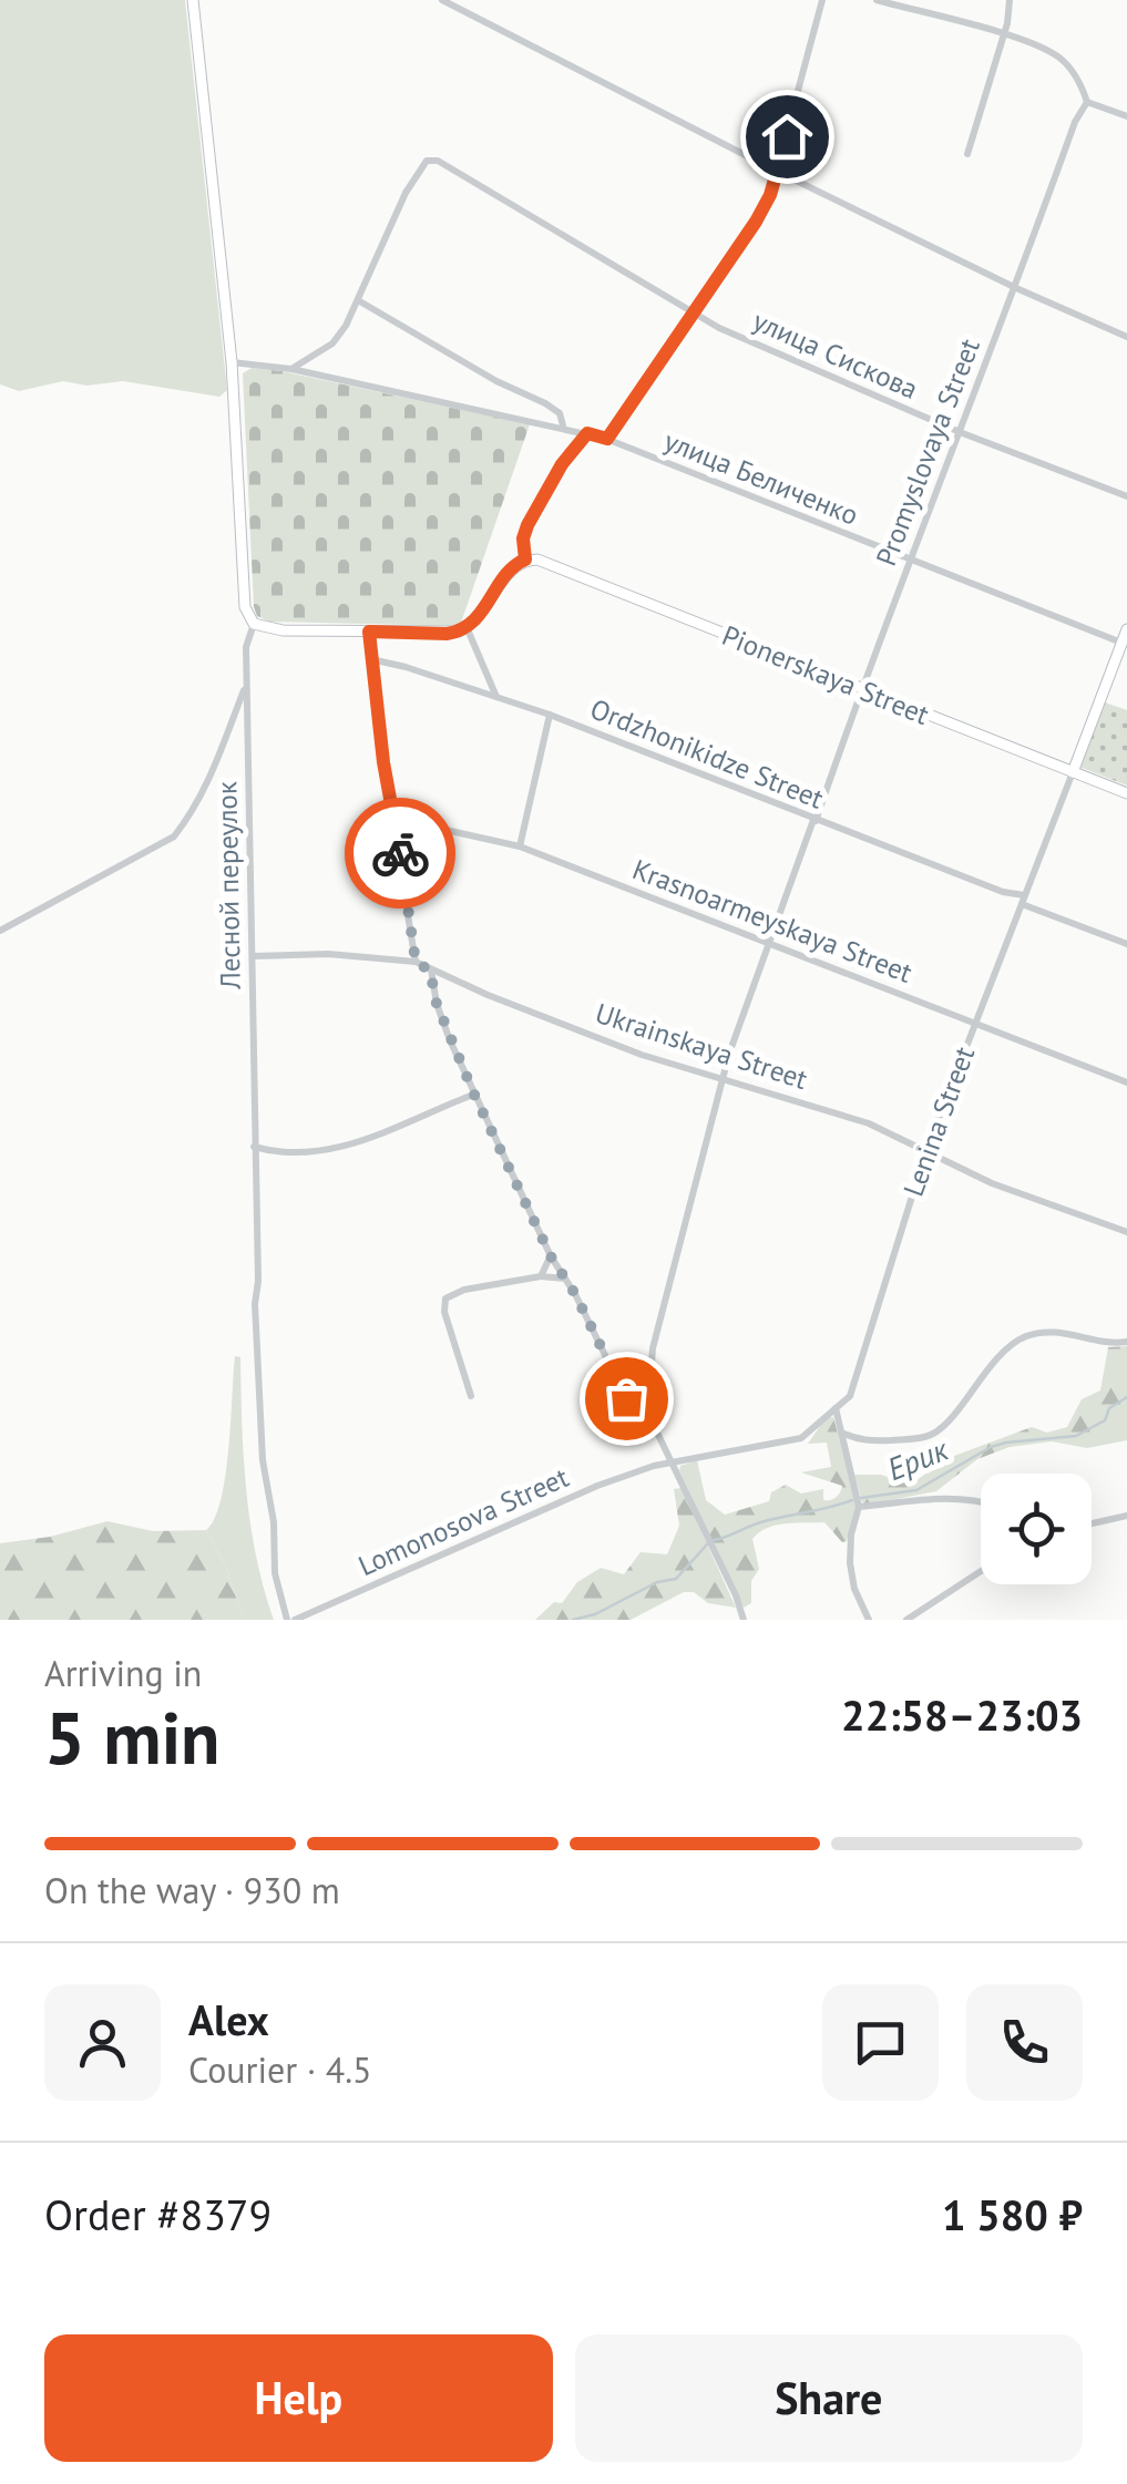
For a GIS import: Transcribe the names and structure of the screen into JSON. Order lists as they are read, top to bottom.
{
  "streets": {
    "street": [
      "улица Сискова",
      "Promyslovaya Street",
      "улица Беличенко",
      "Pionerskaya Street",
      "Ordzhonikidze Street",
      "Лесной переулок",
      "Krasnoarmeyskaya Street",
      "Ukrainskaya Street",
      "Lenina Street",
      "Lomonosova Street"
    ]
  },
  "crossings": [
    ["улица Сискова", "Promyslovaya Street"],
    ["улица Сискова", "улица Беличенко"],
    ["Promyslovaya Street", "улица Беличенко"],
    ["Promyslovaya Street", "Pionerskaya Street"],
    ["Promyslovaya Street", "Ordzhonikidze Street"],
    ["Promyslovaya Street", "Krasnoarmeyskaya Street"],
    ["Promyslovaya Street", "Ukrainskaya Street"],
    ["Promyslovaya Street", "Lomonosova Street"],
    ["улица Беличенко", "Lenina Street"],
    ["Pionerskaya Street", "Lenina Street"],
    ["Ordzhonikidze Street", "Lenina Street"],
    ["Лесной переулок", "Ukrainskaya Street"],
    ["Лесной переулок", "Lomonosova Street"],
    ["Krasnoarmeyskaya Street", "Lenina Street"],
    ["Ukrainskaya Street", "Lenina Street"],
    ["Lenina Street", "Lomonosova Street"]
  ],
  "water": ["Ерик"],
  "page": {
    "heading": ["5 min", "Arriving in", "22:58–23:03"],
    "panel": [
      "Alex",
      "Courier · 4.5",
      "Order #8379",
      "1 580 ₽"
    ],
    "bar": "On the way · 930 m",
    "buttons": ["Help", "Share"]
  }
}
